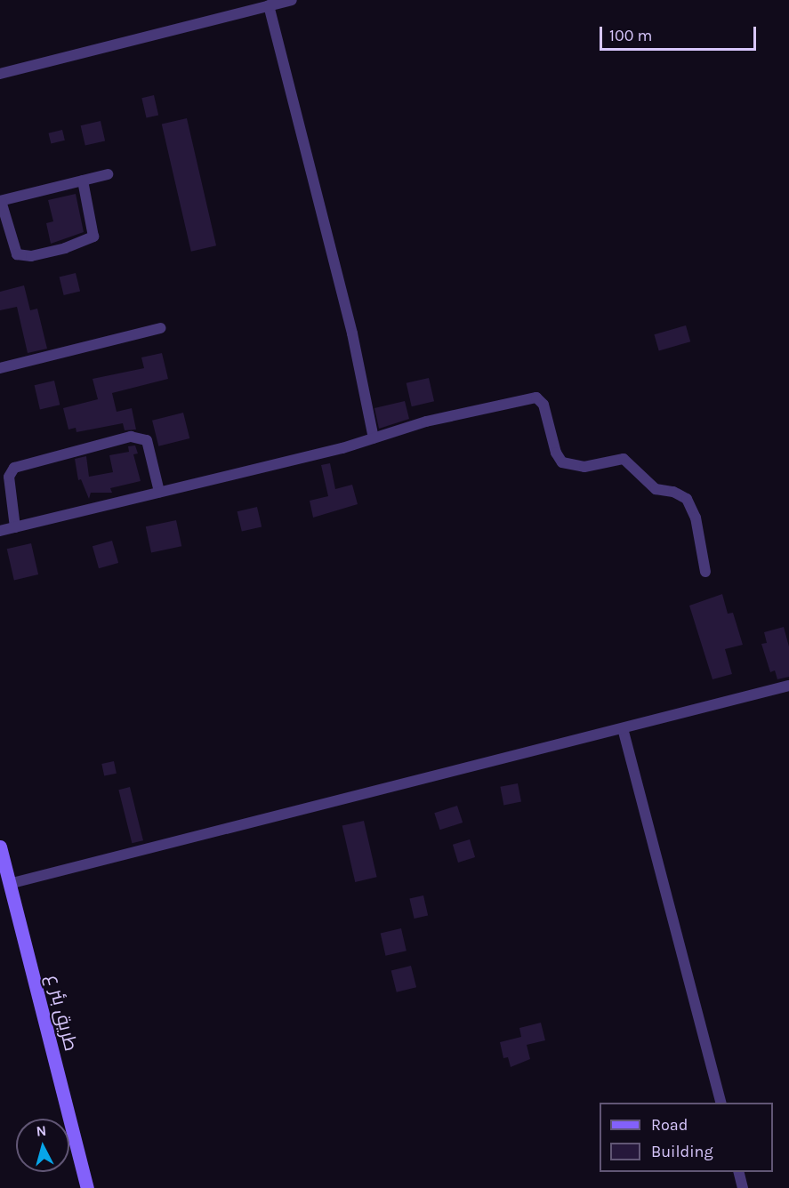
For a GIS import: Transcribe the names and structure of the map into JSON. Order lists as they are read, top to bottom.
{
  "streets": {
    "street": ["طريق بئر ع"]
  },
  "legend": ["Road", "Building"],
  "scale_bar": "100 m",
  "north": "top"
}
